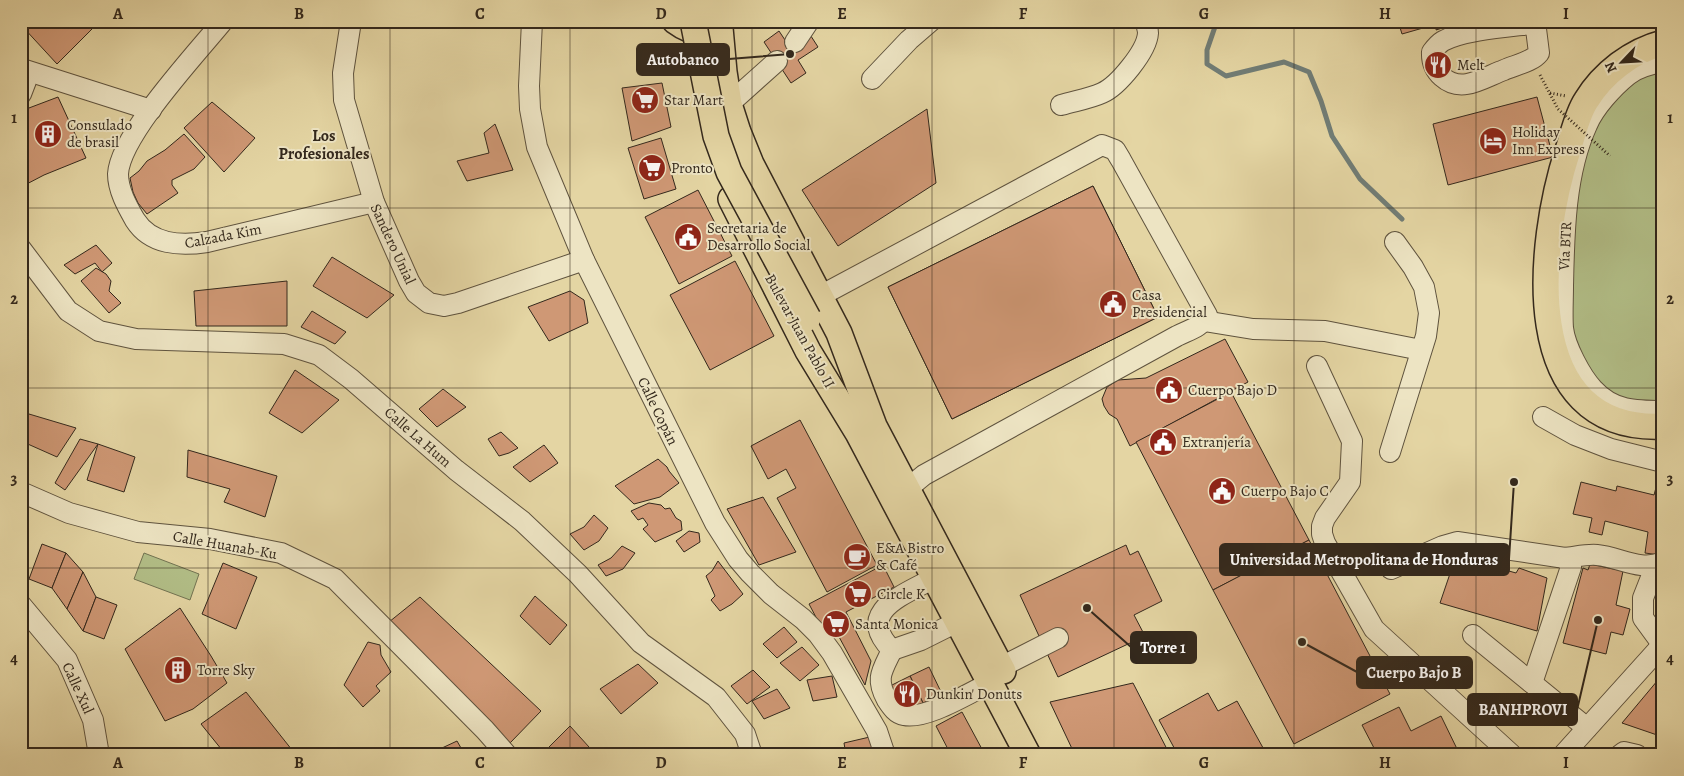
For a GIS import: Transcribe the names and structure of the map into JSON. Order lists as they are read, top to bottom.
{
  "streets": {
    "main road": ["Bulevar Juan Pablo II"],
    "street": [
      "Calzada Kim",
      "Sandero Unial",
      "Vía BTR",
      "Calle Copán",
      "Calle La Hum",
      "Calle Huanab-Ku",
      "Calle Xul"
    ]
  },
  "crossings": [
    ["Calzada Kim", "Sandero Unial"],
    ["Sandero Unial", "Calle Copán"]
  ],
  "districts": ["Los Profesionales"],
  "places": {
    "other": [
      "Autobanco",
      "Universidad Metropolitana de Honduras",
      "Torre 1",
      "BANHPROVI",
      "Cuerpo Bajo B"
    ],
    "restaurant": ["Melt", "Dunkin' Donuts"],
    "supermarket": [
      "Star Mart",
      "Pronto",
      "Circle K",
      "Santa Monica"
    ],
    "building": ["Consulado de brasil", "Torre Sky"],
    "hotel": ["Holiday Inn Express"],
    "public building": [
      "Secretaria de Desarrollo Social",
      "Casa Presidencial",
      "Cuerpo Bajo D",
      "Extranjería",
      "Cuerpo Bajo C"
    ],
    "cafe": ["E&A Bistro & Café"]
  },
  "north": "bottom left",
  "grid": {
    "columns": [
      "A",
      "B",
      "C",
      "D",
      "E",
      "F",
      "G",
      "H",
      "I"
    ],
    "rows": [
      "1",
      "2",
      "3",
      "4"
    ]
  }
}
